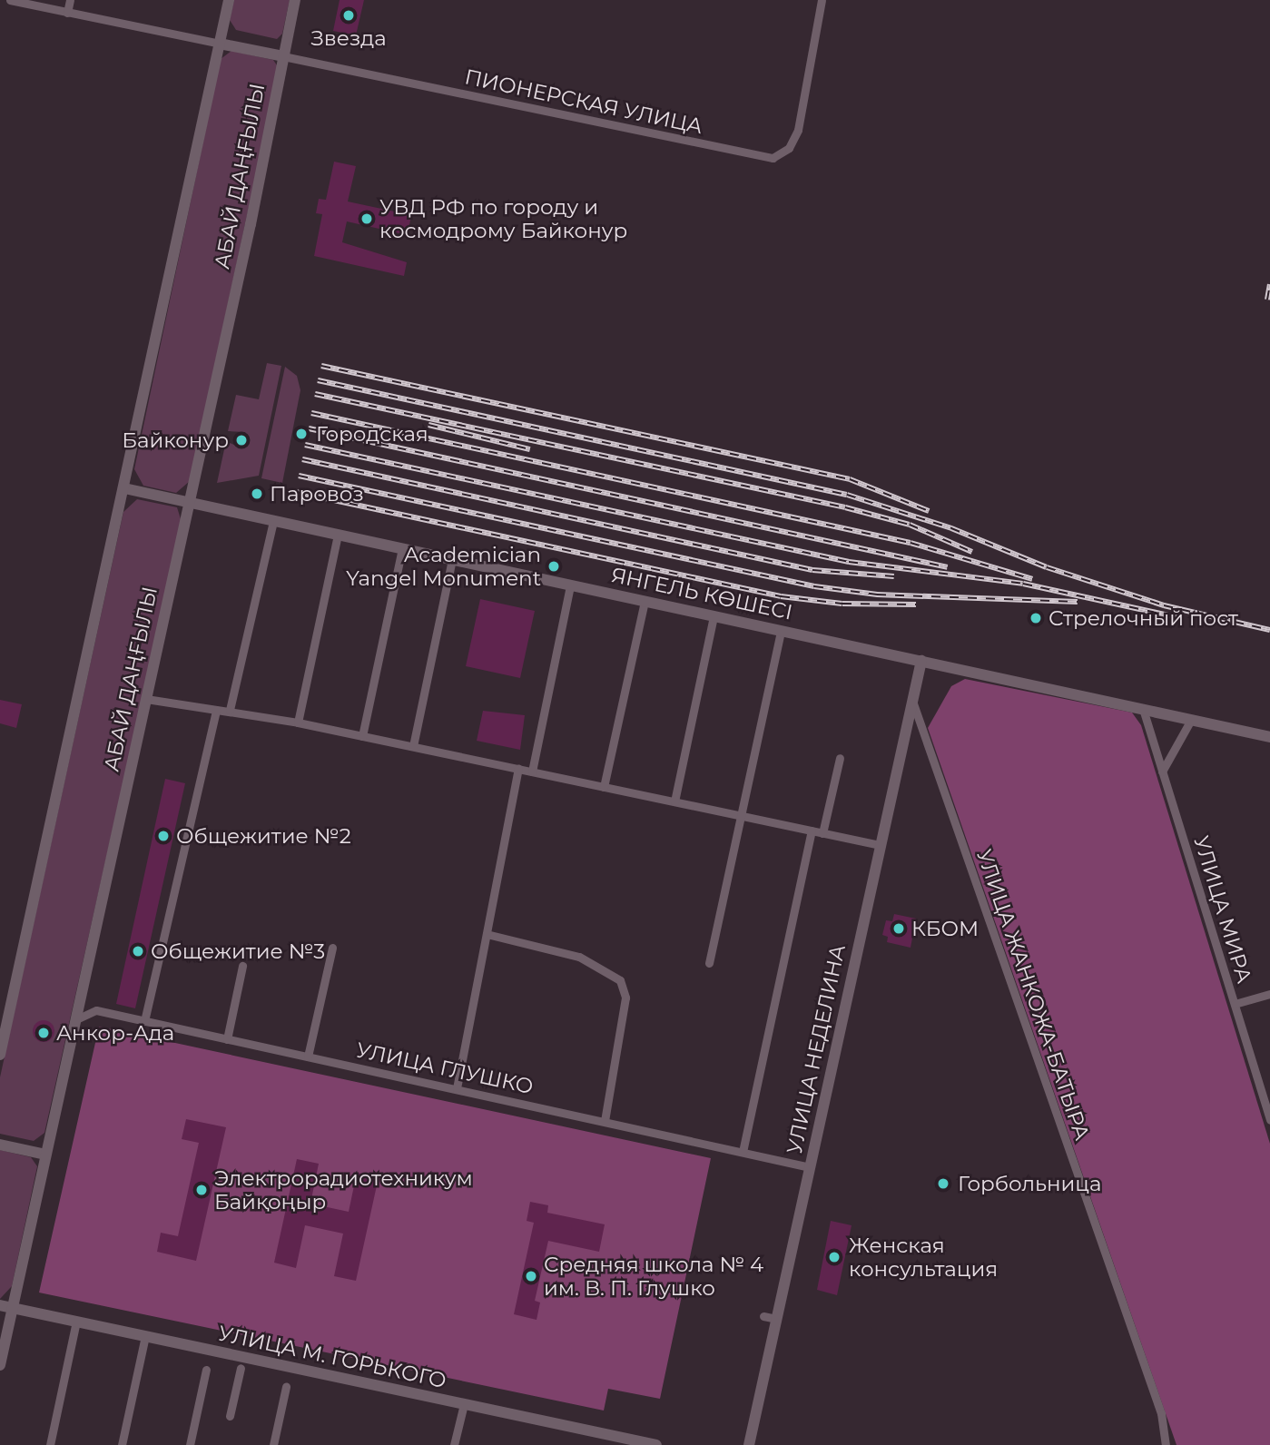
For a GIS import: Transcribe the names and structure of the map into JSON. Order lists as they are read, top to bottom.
{
  "streets": {
    "street": [
      "ПИОНЕРСКАЯ УЛИЦА",
      "АБАЙ ДАҢҒЫЛЫ",
      "ЯНГЕЛЬ КӨШЕСІ",
      "УЛИЦА МИРА",
      "УЛИЦА ЖАНКОЖА-БАТЫРА",
      "УЛИЦА НЕДЕЛИНА",
      "УЛИЦА ГЛУШКО",
      "УЛИЦА М. ГОРЬКОГО"
    ]
  },
  "crossings": [
    ["ПИОНЕРСКАЯ УЛИЦА", "АБАЙ ДАҢҒЫЛЫ"],
    ["АБАЙ ДАҢҒЫЛЫ", "ЯНГЕЛЬ КӨШЕСІ"],
    ["АБАЙ ДАҢҒЫЛЫ", "УЛИЦА ГЛУШКО"],
    ["АБАЙ ДАҢҒЫЛЫ", "УЛИЦА М. ГОРЬКОГО"],
    ["ЯНГЕЛЬ КӨШЕСІ", "УЛИЦА МИРА"],
    ["ЯНГЕЛЬ КӨШЕСІ", "УЛИЦА НЕДЕЛИНА"],
    ["УЛИЦА ЖАНКОЖА-БАТЫРА", "УЛИЦА НЕДЕЛИНА"],
    ["УЛИЦА НЕДЕЛИНА", "УЛИЦА ГЛУШКО"]
  ],
  "places": [
    "Звезда",
    "УВД РФ по городу и космодрому Байконур",
    "Городская",
    "Байконур",
    "Паровоз",
    "Academician Yangel Monument",
    "Стрелочный пост",
    "Общежитие №2",
    "КБОМ",
    "Общежитие №3",
    "Анкор-Ада",
    "Горбольница",
    "Электрорадиотехникум Байқоңыр",
    "Женская консультация",
    "Средняя школа № 4 им. В. П. Глушко"
  ]
}
